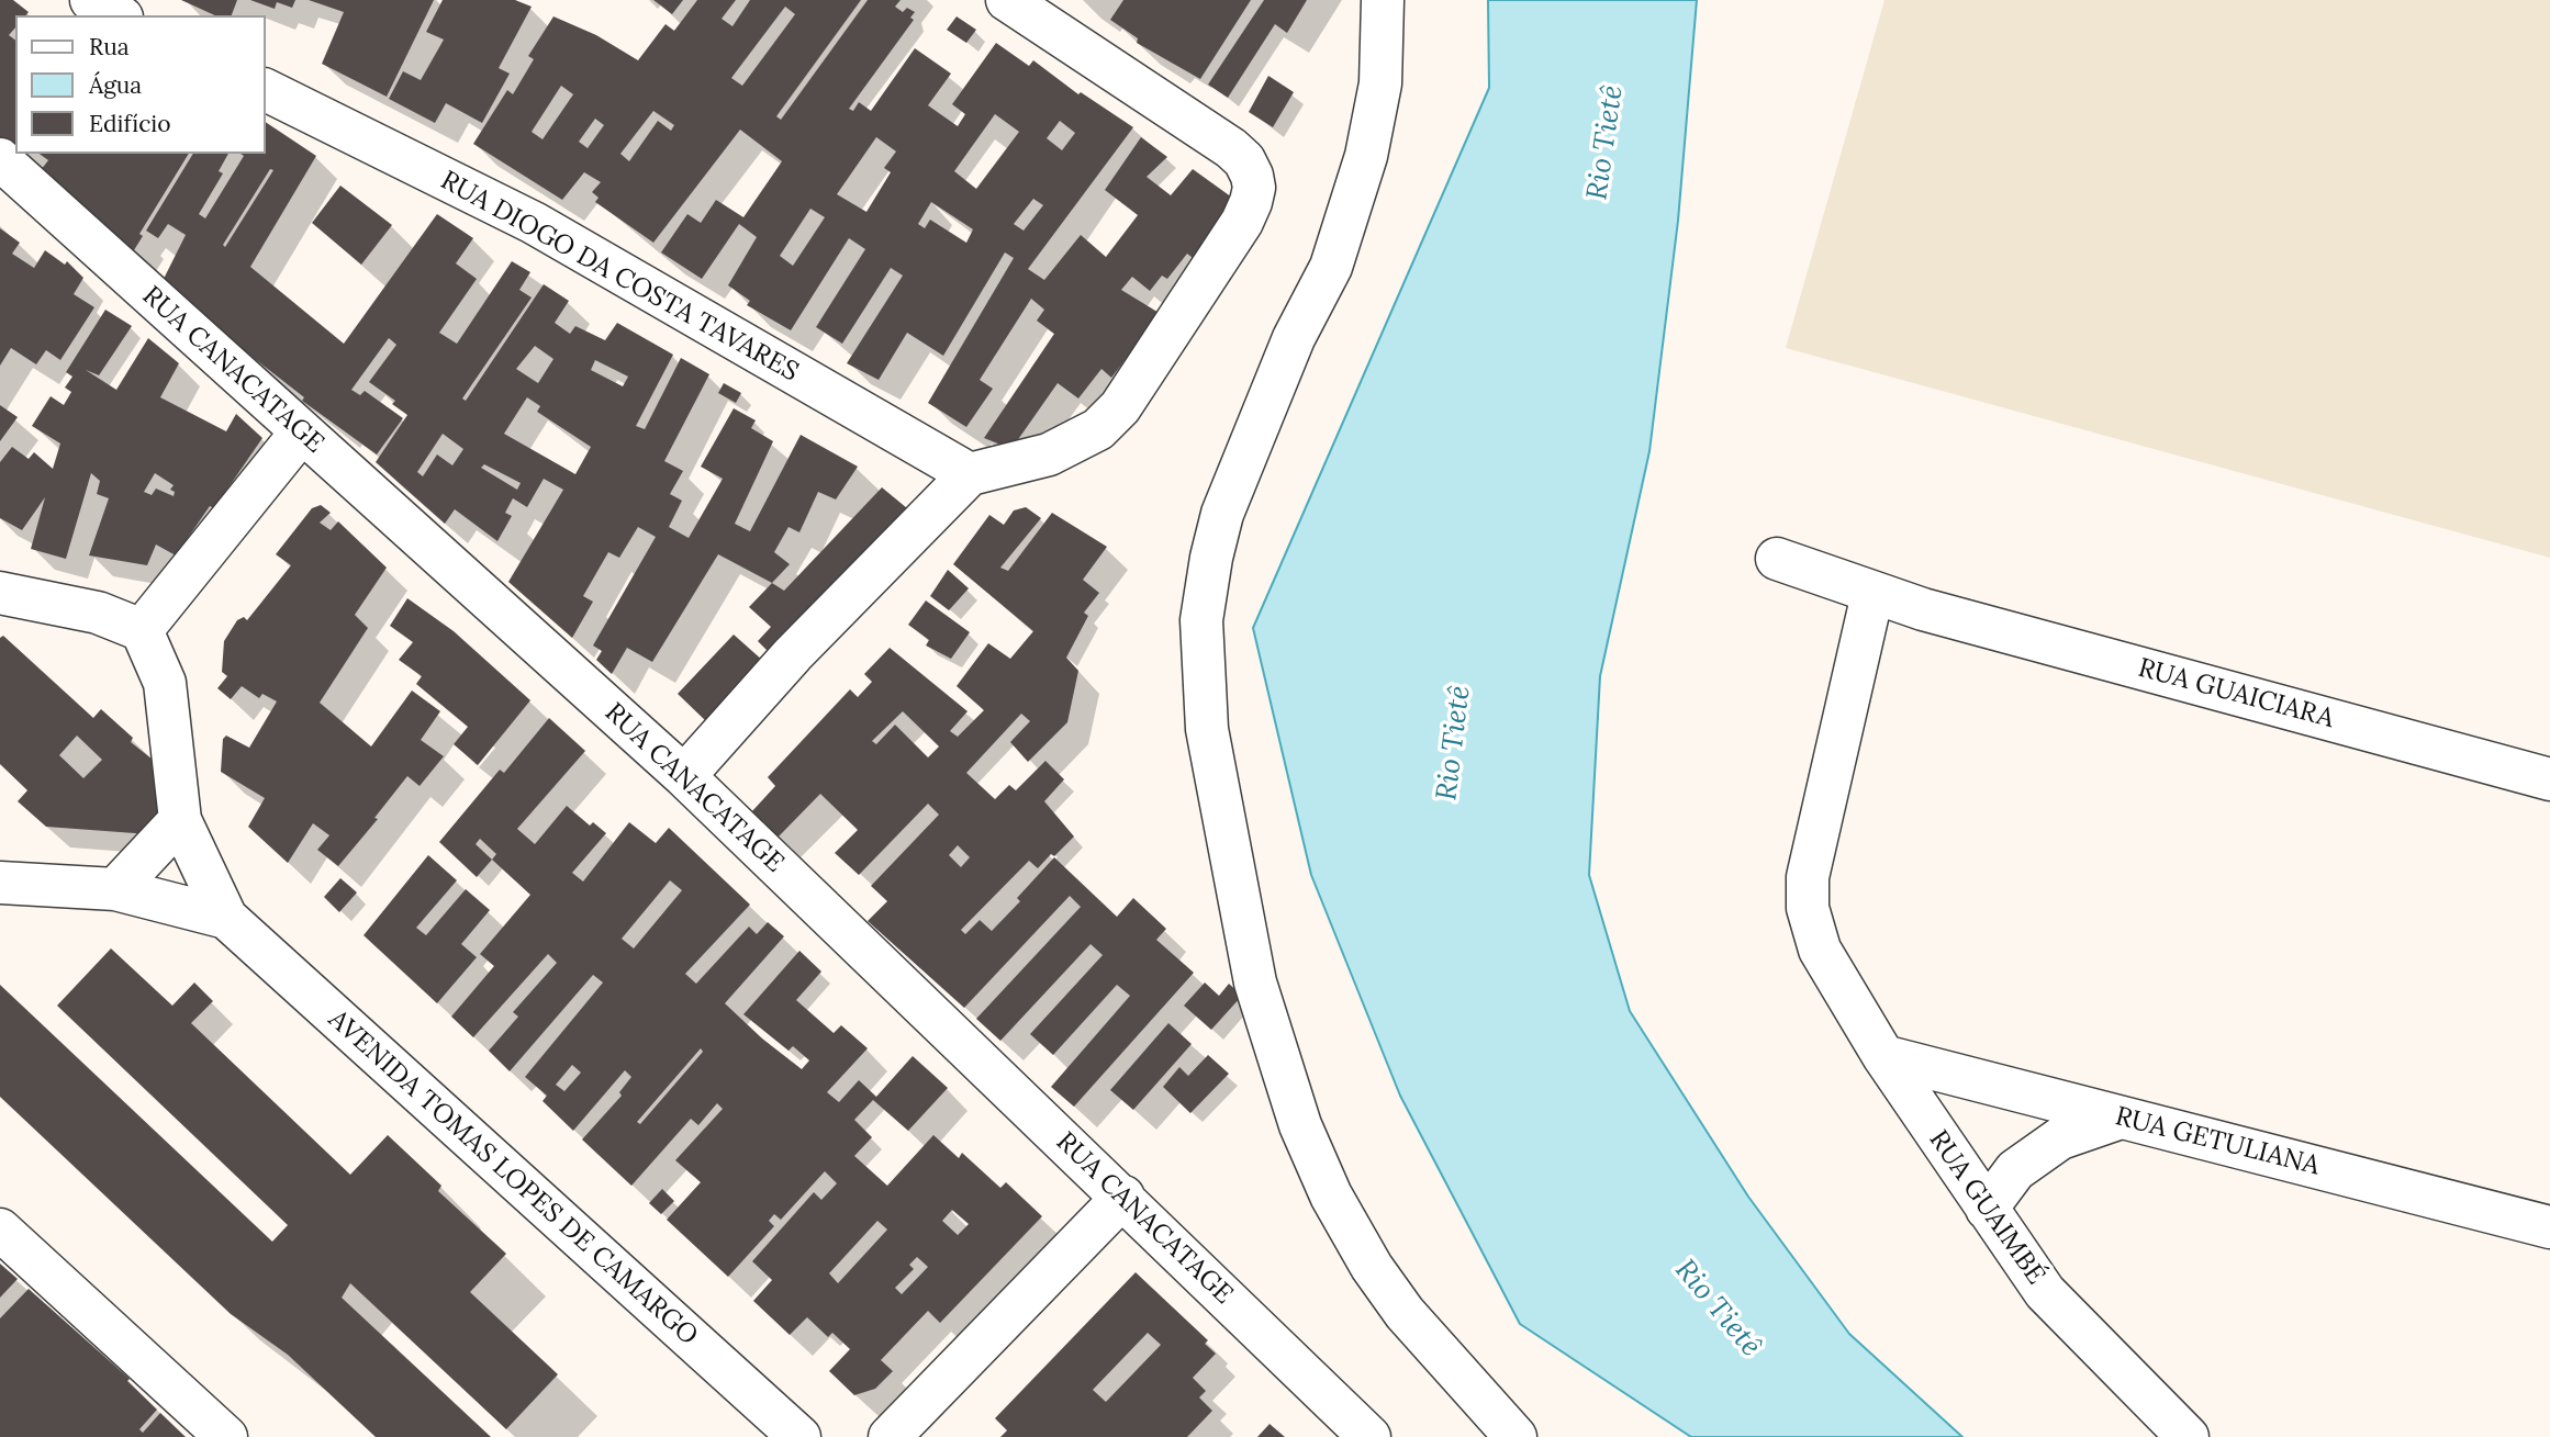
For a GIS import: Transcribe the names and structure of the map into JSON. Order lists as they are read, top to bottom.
{
  "streets": {
    "street": [
      "RUA DIOGO DA COSTA TAVARES",
      "RUA CANACATAGE",
      "RUA GUAICIARA",
      "RUA GETULIANA",
      "AVENIDA TOMAS LOPES DE CAMARGO",
      "RUA GUAIMBÉ"
    ]
  },
  "crossings": [
    ["RUA GUAICIARA", "RUA GUAIMBÉ"],
    ["RUA GETULIANA", "RUA GUAIMBÉ"]
  ],
  "water": ["Rio Tietê"],
  "legend": ["Rua", "Água", "Edifício"]
}
